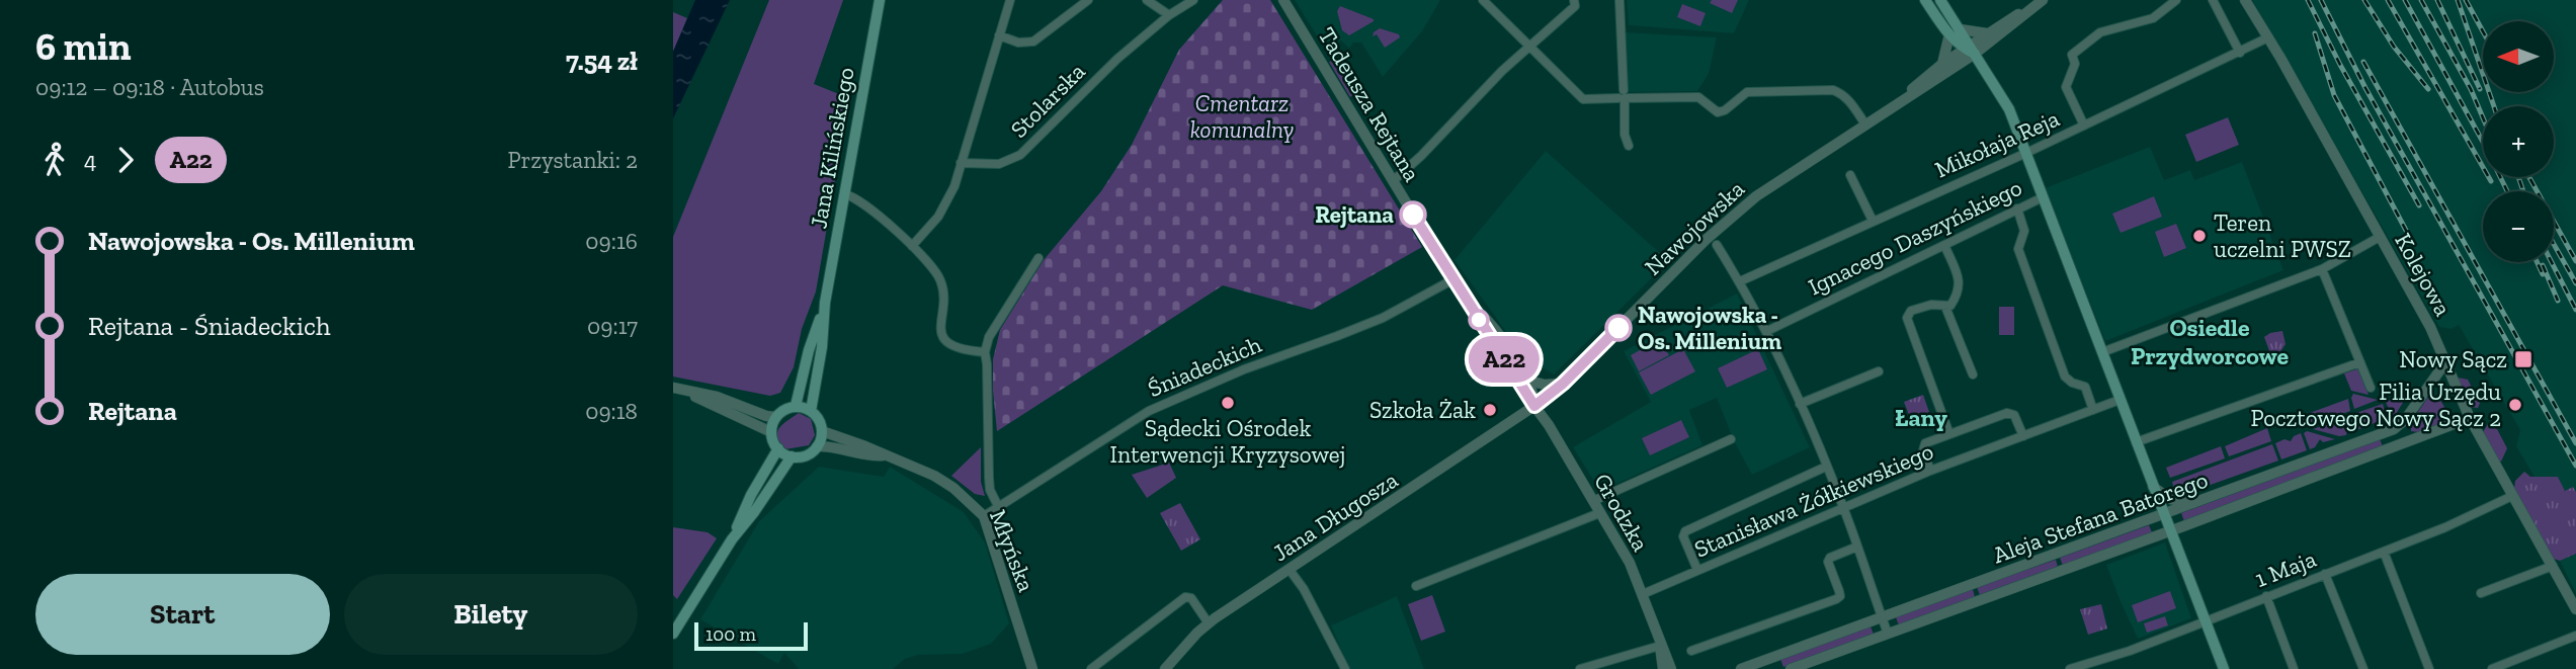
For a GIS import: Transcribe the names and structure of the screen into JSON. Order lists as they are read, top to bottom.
{
  "streets": {
    "main road": ["Jana Kilińskiego"],
    "street": [
      "Stolarska",
      "Tadeusza Rejtana",
      "Mikołaja Reja",
      "Nawojowska",
      "Ignacego Daszyńskiego",
      "Kolejowa",
      "Śniadeckich",
      "Stanisława Żółkiewskiego",
      "Grodzka",
      "Jana Długosza",
      "Aleja Stefana Batorego",
      "Młyńska",
      "1 Maja"
    ]
  },
  "crossings": [
    ["Tadeusza Rejtana", "Nawojowska"],
    ["Tadeusza Rejtana", "Śniadeckich"],
    ["Tadeusza Rejtana", "Grodzka"],
    ["Tadeusza Rejtana", "Jana Długosza"],
    ["Mikołaja Reja", "Kolejowa"],
    ["Jana Kilińskiego", "Młyńska"],
    ["Nawojowska", "Grodzka"],
    ["Nawojowska", "Jana Długosza"],
    ["Kolejowa", "Aleja Stefana Batorego"],
    ["Kolejowa", "1 Maja"],
    ["Śniadeckich", "Młyńska"],
    ["Stanisława Żółkiewskiego", "Grodzka"],
    ["Grodzka", "Jana Długosza"]
  ],
  "districts": ["Osiedle Przydworcowe", "Łany"],
  "parks": ["Cmentarz komunalny"],
  "places": {
    "other": [
      "Rejtana",
      "Teren uczelni PWSZ",
      "Nawojowska - Os. Millenium",
      "Sądecki Ośrodek Interwencji Kryzysowej",
      "Filia Urzędu Pocztowego Nowy Sącz 2",
      "Szkoła Żak"
    ],
    "transit": ["Nowy Sącz"]
  },
  "lines": ["bus line A22"],
  "scale_bar": "100 m",
  "north": "left",
  "page": {
    "heading": ["6 min", "09:12 – 09:18 · Autobus", "7.54 zł"],
    "on_map": "A22",
    "map_buttons": ["+", "−"],
    "legs": ["4", "A22", "Przystanki: 2"],
    "list": [
      {
        "name": "Nawojowska - Os. Millenium",
        "value": "09:16"
      },
      {
        "name": "Rejtana - Śniadeckich",
        "value": "09:17"
      },
      {
        "name": "Rejtana",
        "value": "09:18"
      }
    ],
    "buttons": ["Start", "Bilety"],
    "scale": "100 m"
  }
}
